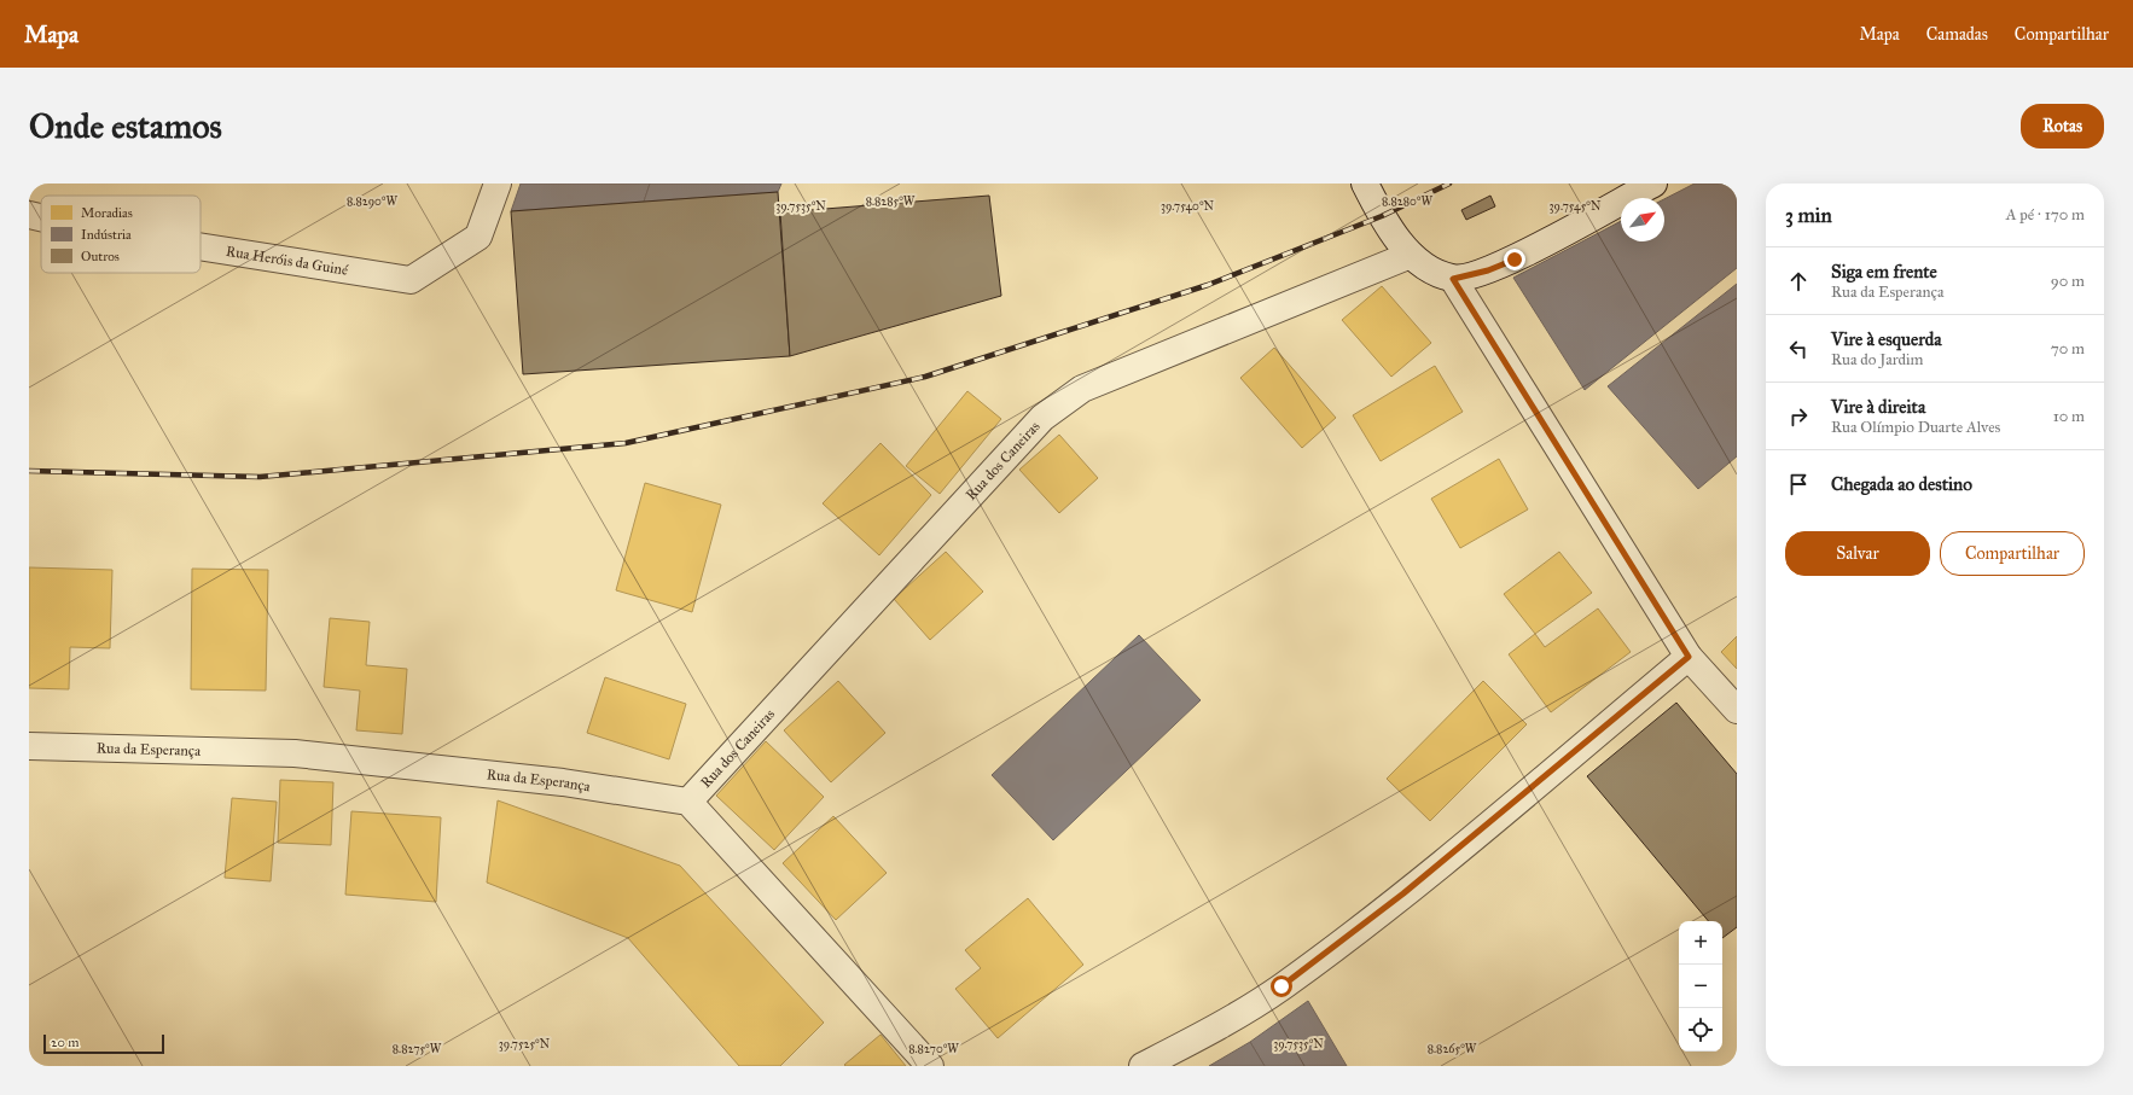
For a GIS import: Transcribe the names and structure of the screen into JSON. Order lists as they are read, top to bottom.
{
  "streets": {
    "street": ["Rua Heróis da Guiné", "Rua dos Caneiras", "Rua da Esperança"]
  },
  "crossings": [
    ["Rua dos Caneiras", "Rua da Esperança"]
  ],
  "legend": ["Moradias", "Indústria", "Outros"],
  "scale_bar": "20 m",
  "north": "top right",
  "page": {
    "header": "Mapa",
    "nav": ["Mapa", "Camadas", "Compartilhar"],
    "buttons": [
      "Rotas",
      ["Salvar", "Compartilhar"]
    ],
    "title": "Onde estamos",
    "heading": ["3 min", "A pé · 170 m"],
    "list": [
      ["Siga em frente", "Rua da Esperança", "90 m"],
      ["Vire à esquerda", "Rua do Jardim", "70 m"],
      ["Vire à direita", "Rua Olímpio Duarte Alves", "10 m"],
      "Chegada ao destino"
    ],
    "map_buttons": ["+", "−"],
    "scale": "20 m"
  },
  "coordinates": [
    "8.8290°W",
    "8.8285°W",
    "8.8280°W",
    "39.7535°N",
    "39.7540°N",
    "39.7545°N",
    "39.7525°N",
    "8.8275°W",
    "8.8270°W",
    "8.8265°W"
  ]
}
